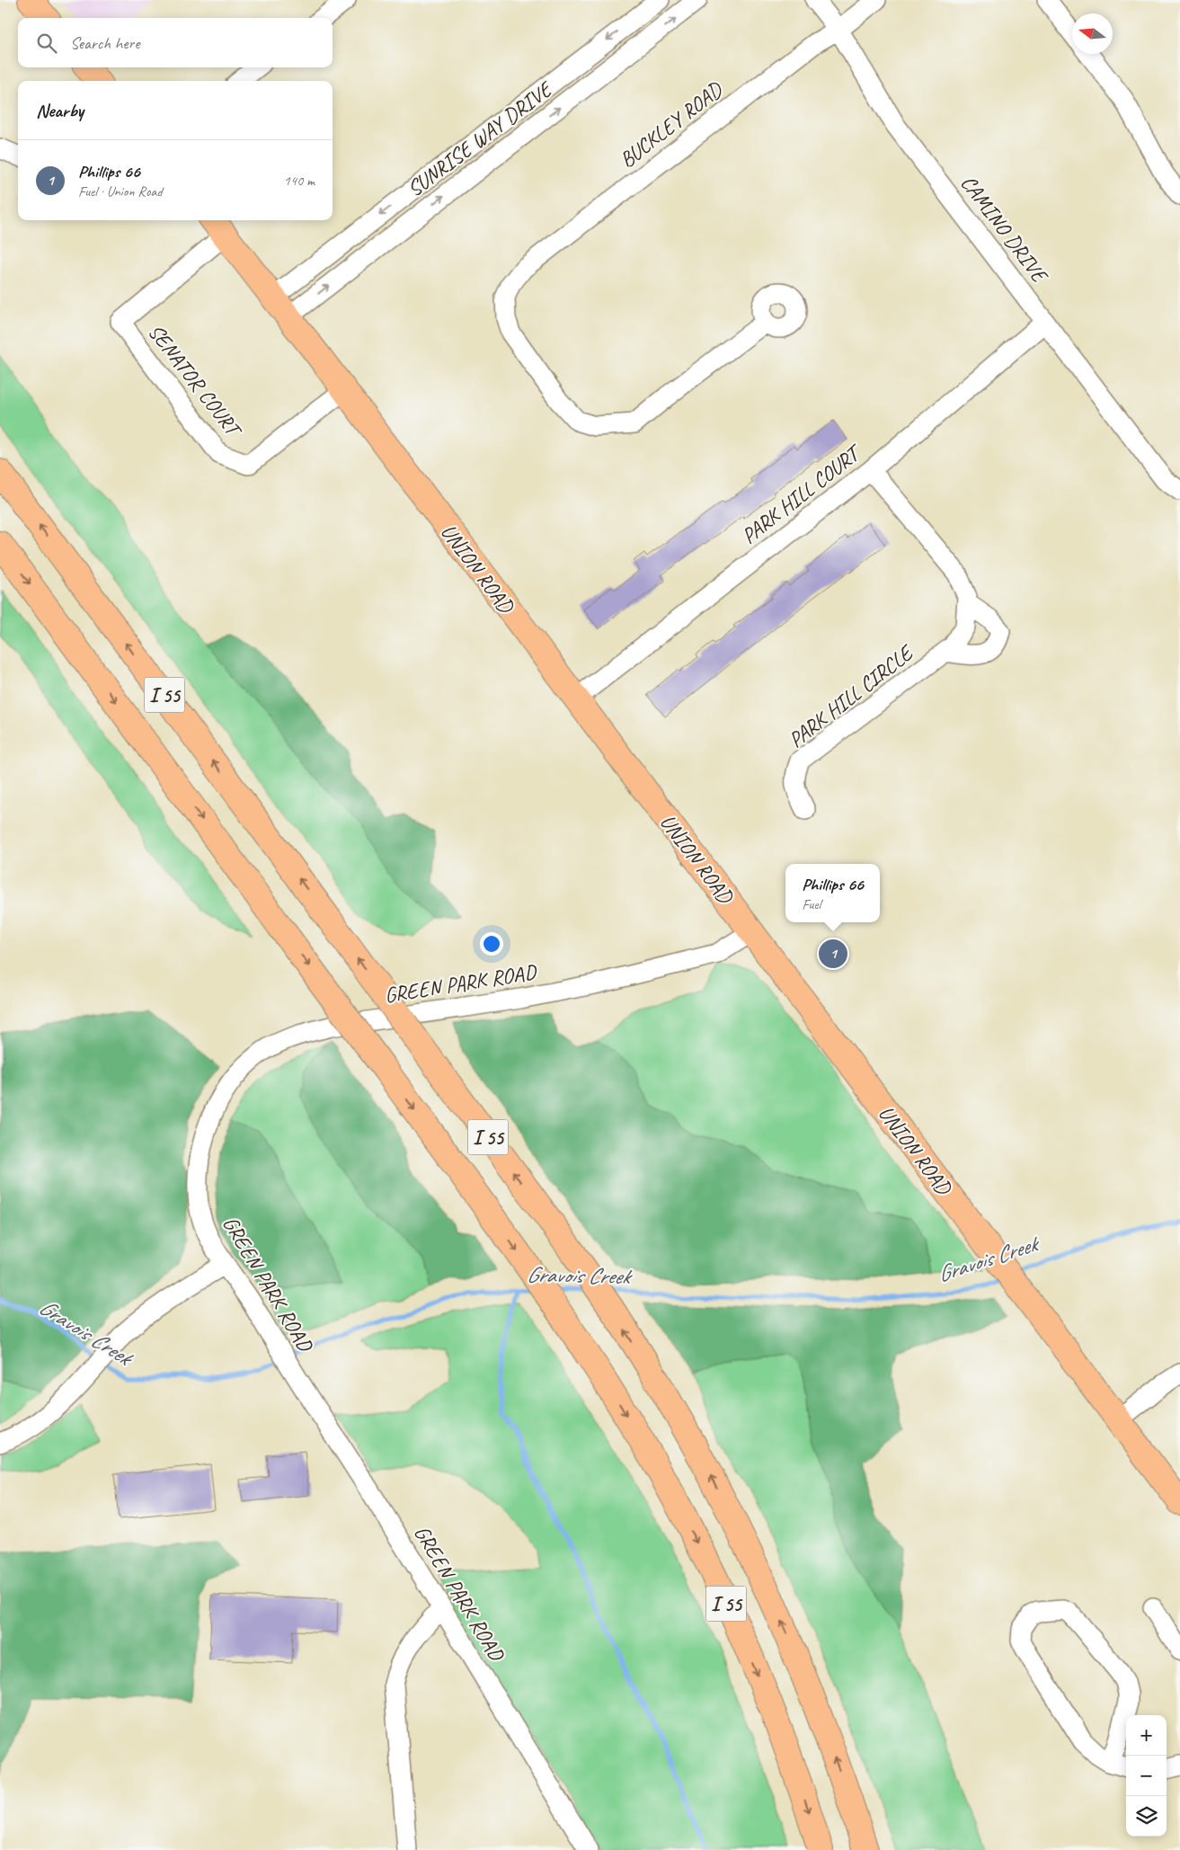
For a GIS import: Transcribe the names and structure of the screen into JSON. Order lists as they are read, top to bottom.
{
  "streets": {
    "main road": ["UNION ROAD", "I 55"],
    "street": [
      "BUCKLEY ROAD",
      "SUNRISE WAY DRIVE",
      "CAMINO DRIVE",
      "SENATOR COURT",
      "PARK HILL COURT",
      "PARK HILL CIRCLE",
      "GREEN PARK ROAD"
    ]
  },
  "crossings": [
    ["BUCKLEY ROAD", "CAMINO DRIVE"],
    ["SUNRISE WAY DRIVE", "UNION ROAD"],
    ["CAMINO DRIVE", "PARK HILL COURT"],
    ["SENATOR COURT", "UNION ROAD"],
    ["PARK HILL COURT", "UNION ROAD"],
    ["PARK HILL COURT", "PARK HILL CIRCLE"],
    ["UNION ROAD", "GREEN PARK ROAD"]
  ],
  "water": ["Gravois Creek"],
  "north": "left",
  "page": {
    "search": "Search here",
    "heading": "Nearby",
    "list": [
      {
        "mark": "1",
        "name": "Phillips 66",
        "note": "Fuel · Union Road",
        "value": "140 m"
      }
    ],
    "popup": ["Phillips 66", "Fuel"],
    "pins": "1",
    "map_buttons": ["+", "−"]
  }
}
